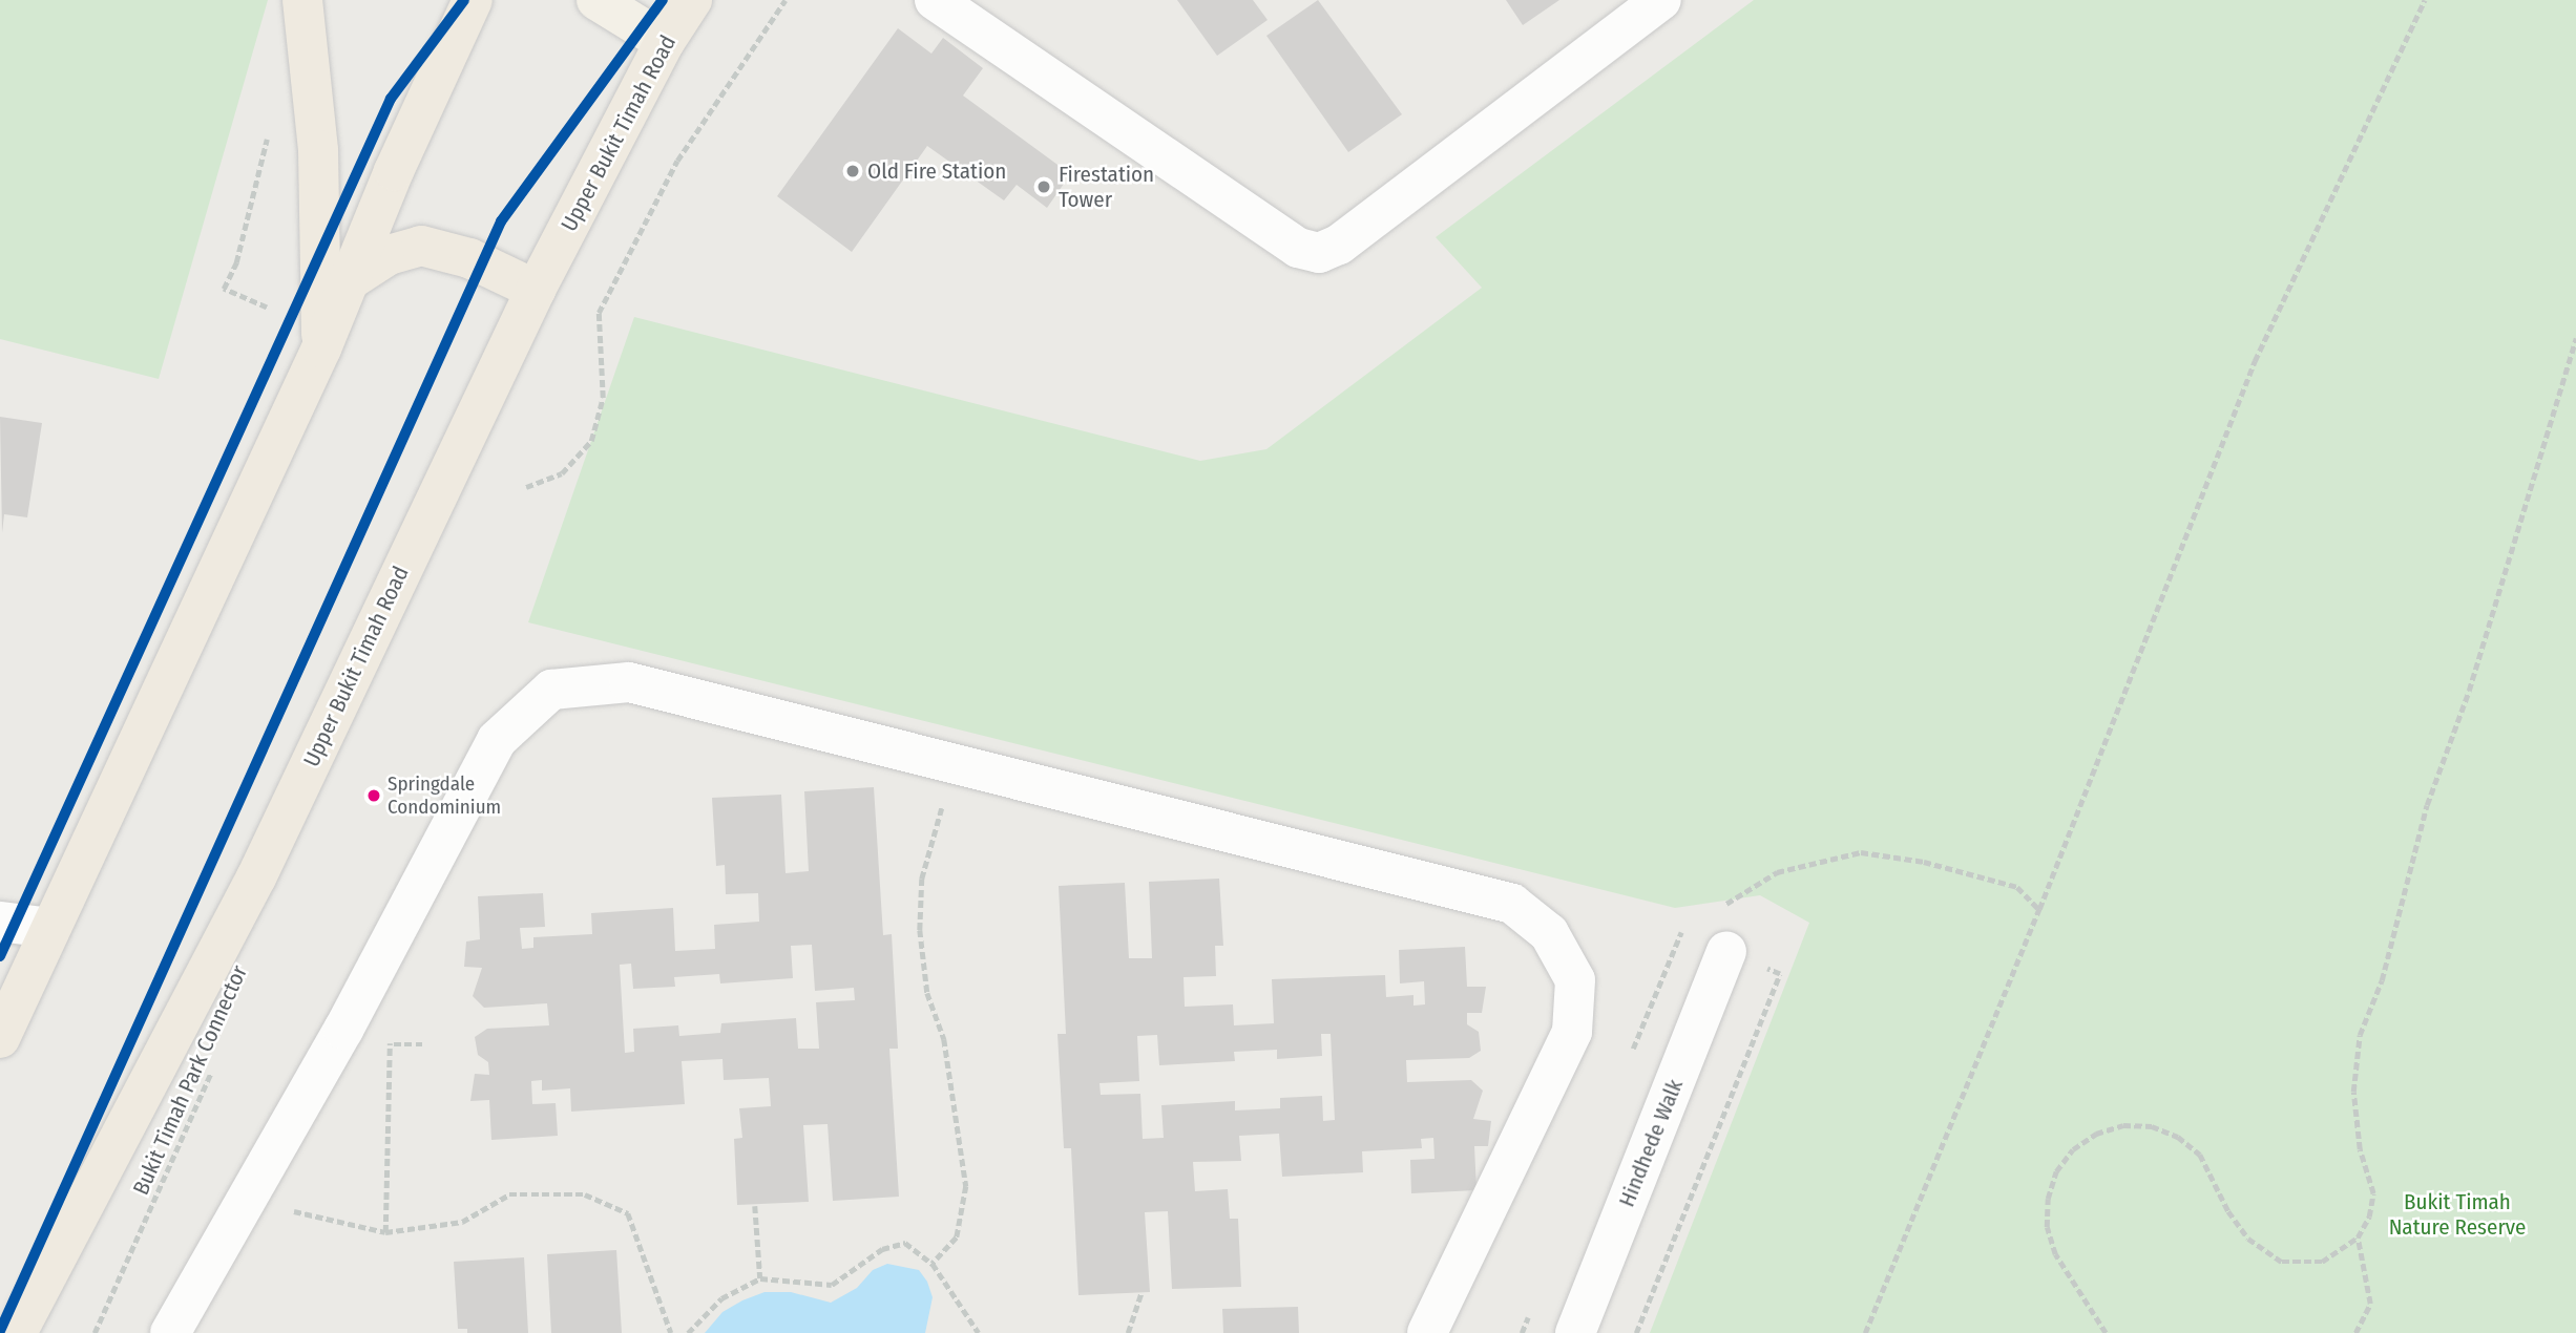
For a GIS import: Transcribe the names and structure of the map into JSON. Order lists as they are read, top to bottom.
{
  "streets": {
    "highway": ["Upper Bukit Timah Road"],
    "street": ["Hindhede Walk"],
    "path": ["Bukit Timah Park Connector"]
  },
  "parks": ["Bukit Timah Nature Reserve"],
  "places": ["Old Fire Station", "Firestation Tower", "Springdale Condominium"]
}
